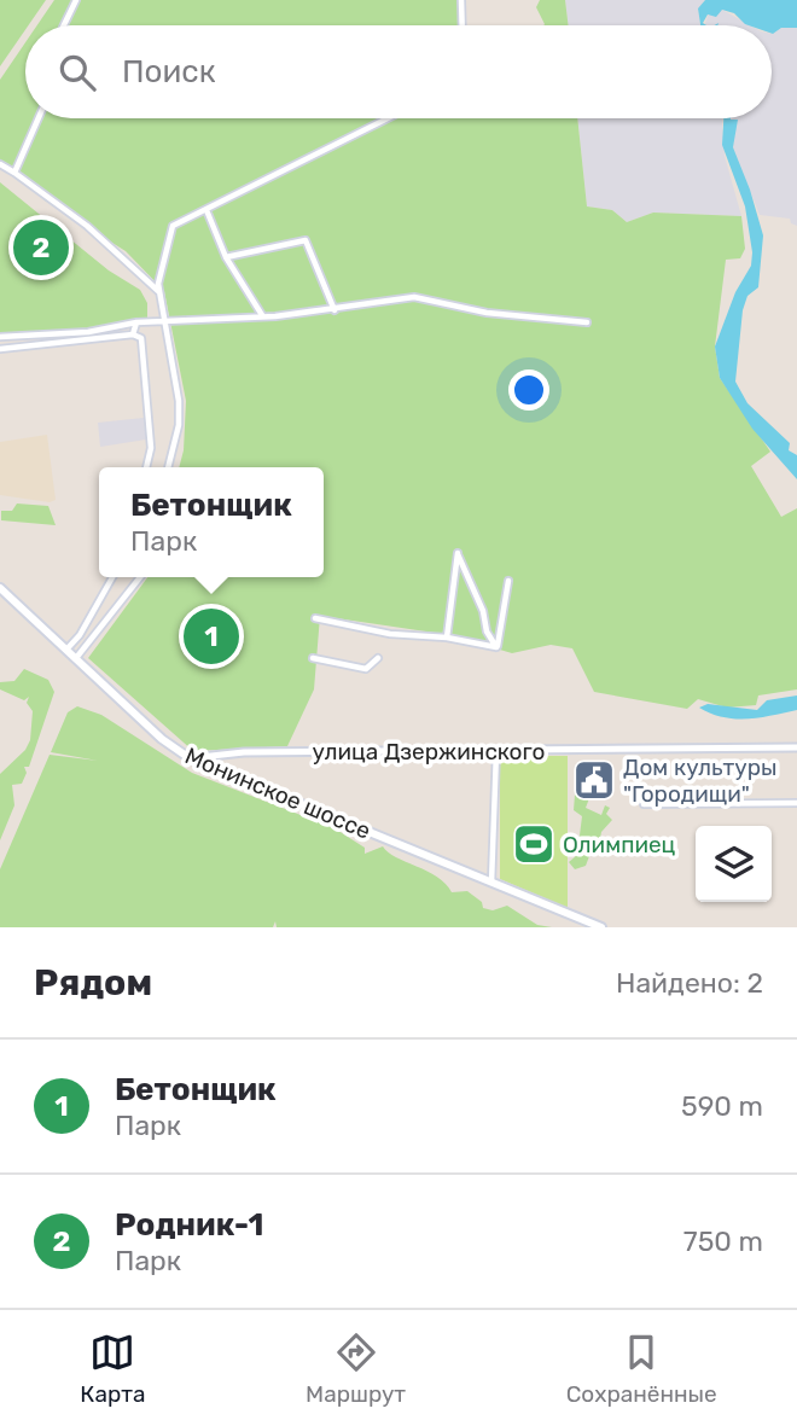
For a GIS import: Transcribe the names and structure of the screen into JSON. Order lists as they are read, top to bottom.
{
  "streets": {
    "main road": ["Монинское шоссе"],
    "street": ["улица Дзержинского"]
  },
  "crossings": [
    ["улица Дзержинского", "Монинское шоссе"]
  ],
  "places": {
    "public building": ["Дом культуры \"Городищи\""],
    "sports": ["Олимпиец"]
  },
  "page": {
    "search": "Поиск",
    "pins": ["2", "1"],
    "popup": ["Бетонщик", "Парк"],
    "heading": ["Рядом", "Найдено: 2"],
    "list": [
      {
        "mark": "1",
        "name": "Бетонщик",
        "note": "Парк",
        "value": "590 m"
      },
      {
        "mark": "2",
        "name": "Родник-1",
        "note": "Парк",
        "value": "750 m"
      }
    ],
    "nav": ["Карта", "Маршрут", "Сохранённые"]
  }
}
